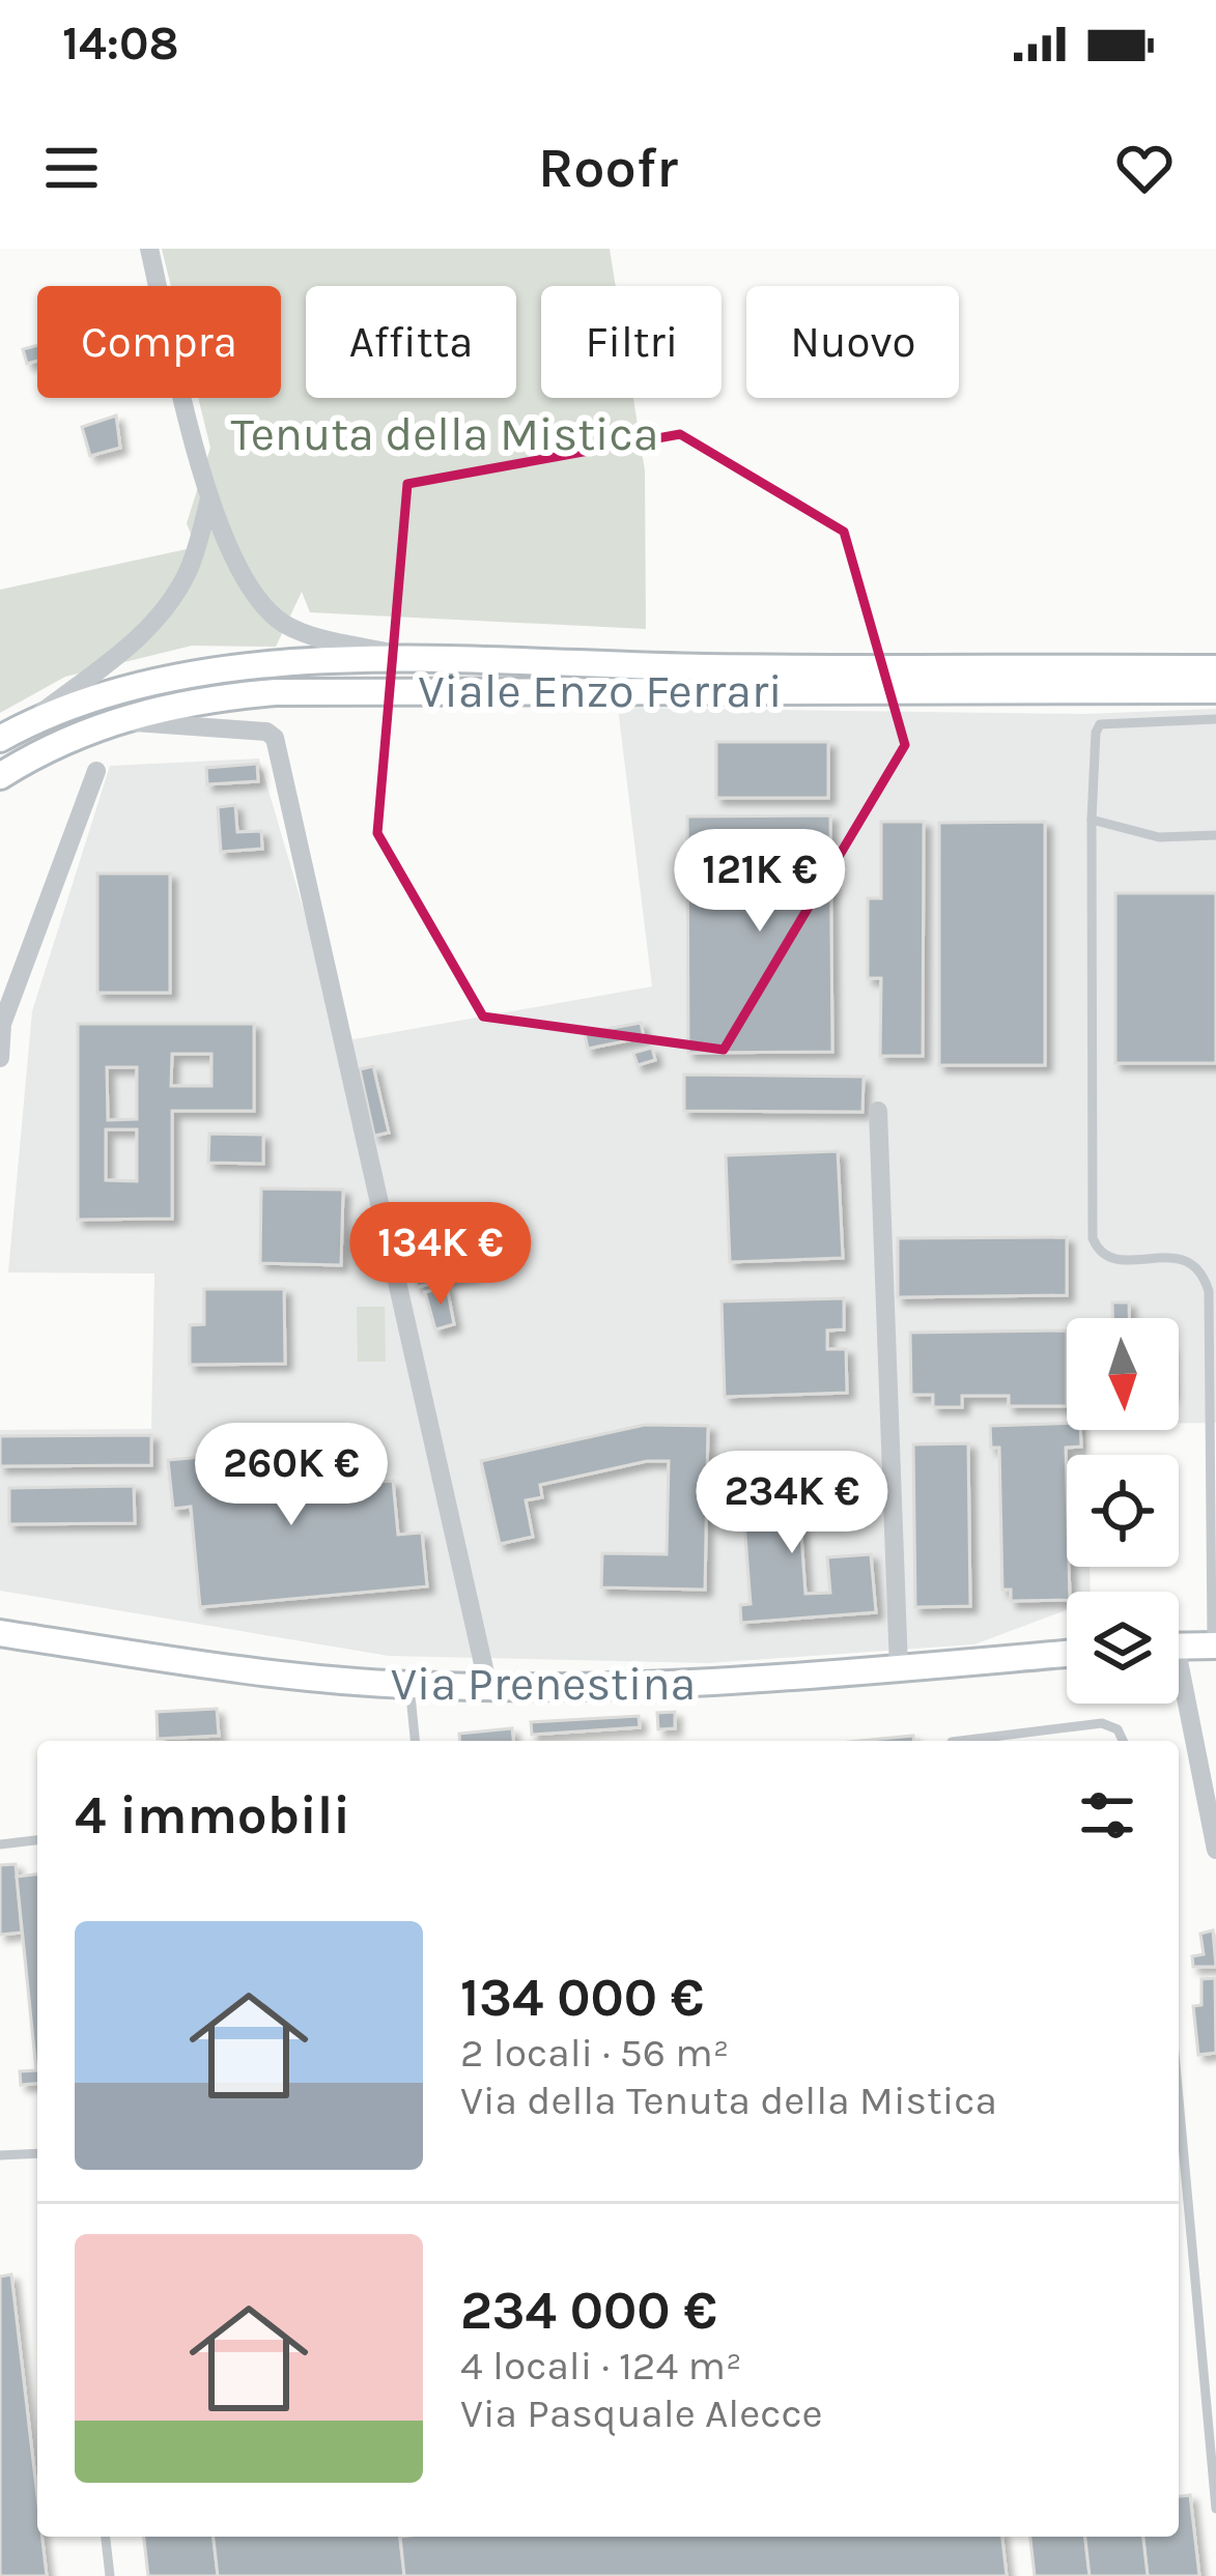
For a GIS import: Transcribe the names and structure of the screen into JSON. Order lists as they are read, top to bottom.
{
  "streets": {
    "main road": ["Viale Enzo Ferrari", "Via Prenestina"]
  },
  "parks": ["Tenuta della Mistica"],
  "north": "bottom",
  "page": {
    "status": "14:08",
    "header": "Roofr",
    "chip": [
      "Compra",
      "Affitta",
      "Filtri",
      "Nuovo"
    ],
    "price": [
      "121K €",
      "134K €",
      "260K €",
      "234K €"
    ],
    "heading": "4 immobili",
    "list": [
      {
        "name": "134 000 €",
        "note": "2 locali · 56 m² · Via della Tenuta della Mistica"
      },
      {
        "name": "234 000 €",
        "note": "4 locali · 124 m² · Via Pasquale Alecce"
      }
    ]
  }
}
